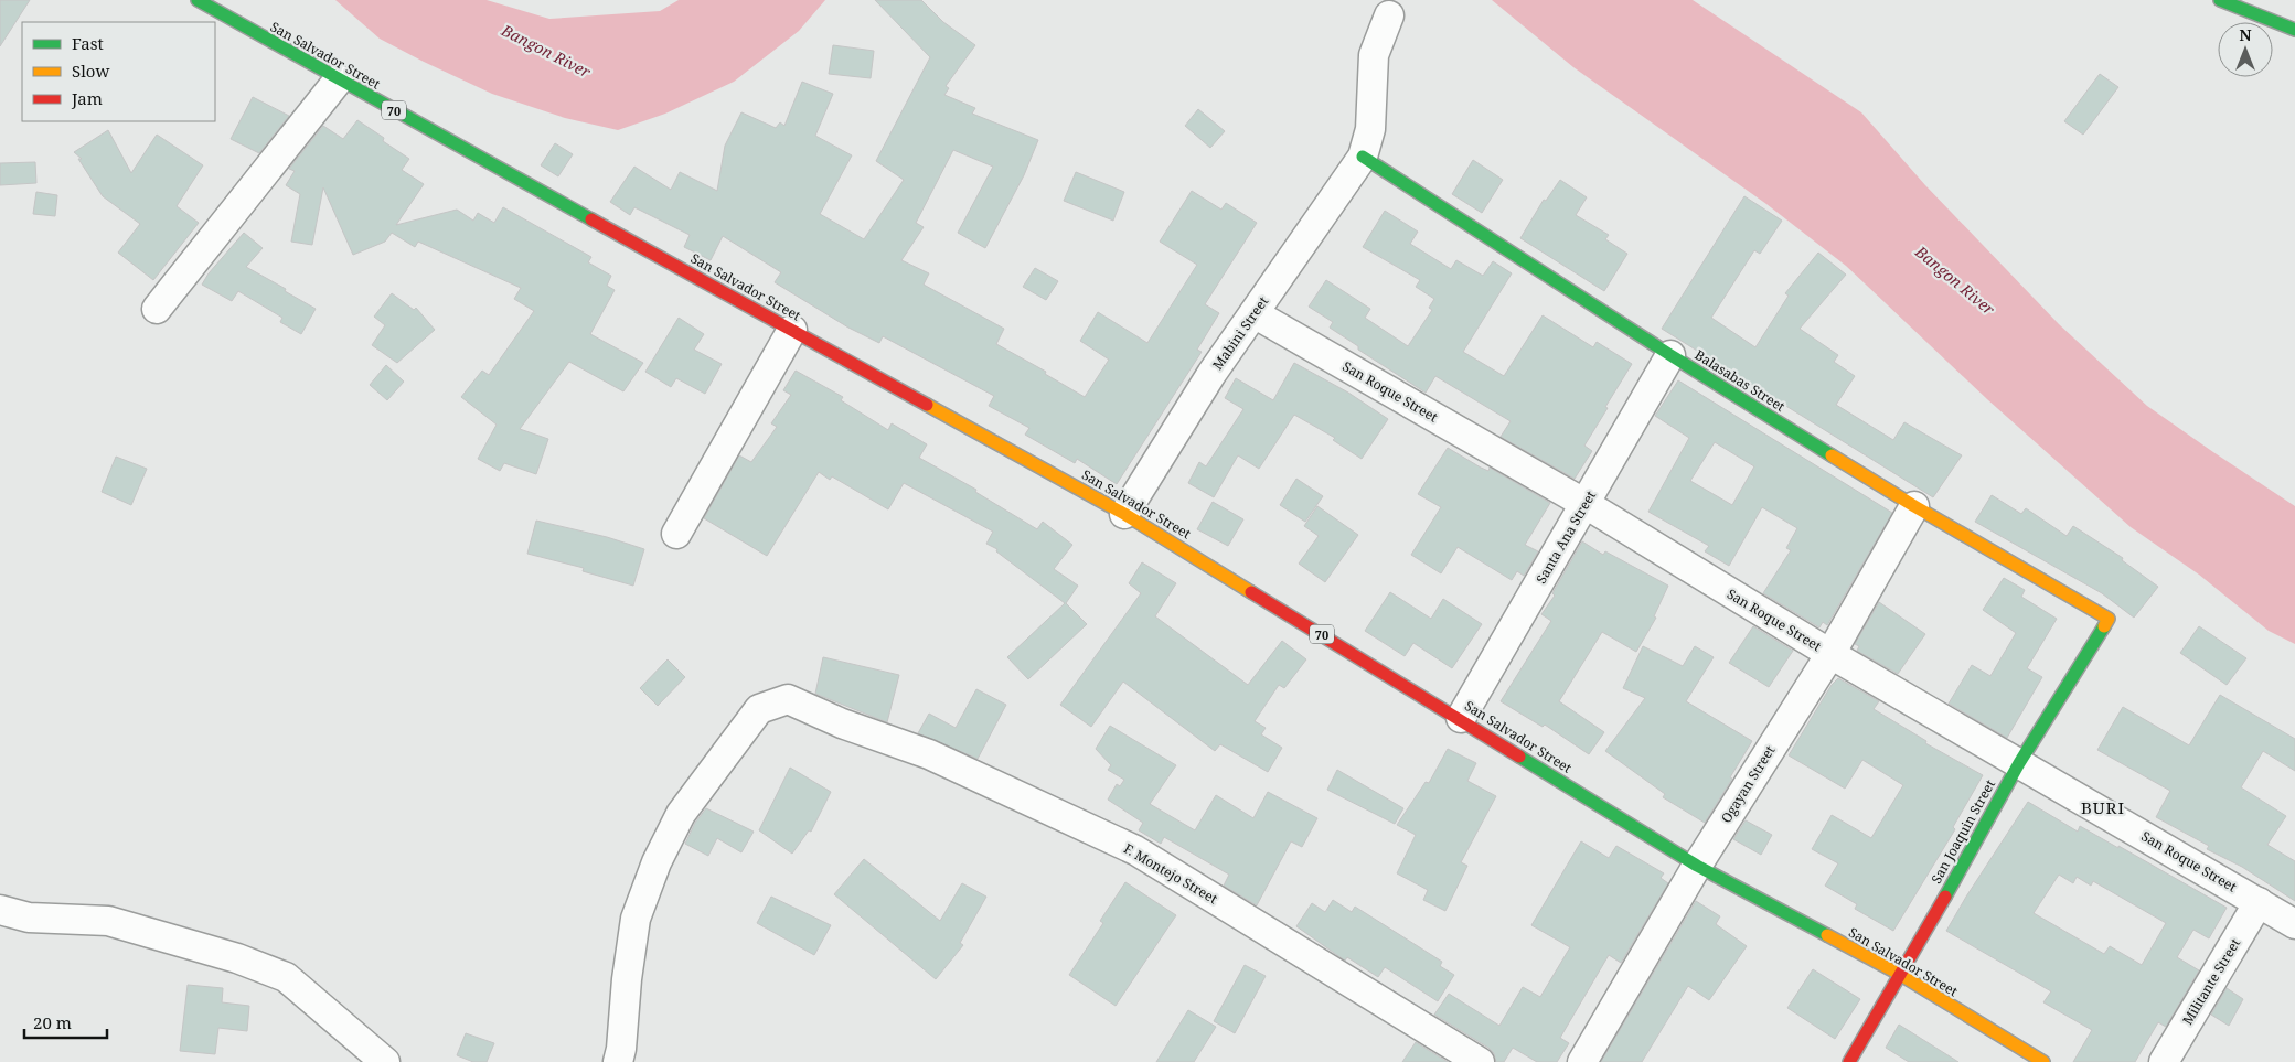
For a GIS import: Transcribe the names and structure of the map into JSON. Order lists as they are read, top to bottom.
{
  "streets": {
    "main road": [
      "San Salvador Street",
      "70",
      "Balasabas Street",
      "San Joaquin Street"
    ],
    "street": [
      "Mabini Street",
      "San Roque Street",
      "Santa Ana Street",
      "Ogayan Street",
      "F. Montejo Street",
      "Militante Street"
    ]
  },
  "crossings": [
    ["San Salvador Street", "Mabini Street"],
    ["San Salvador Street", "Santa Ana Street"],
    ["San Salvador Street", "Ogayan Street"],
    ["San Salvador Street", "San Joaquin Street"],
    ["Mabini Street", "Balasabas Street"],
    ["Mabini Street", "San Roque Street"],
    ["Balasabas Street", "Santa Ana Street"],
    ["Balasabas Street", "Ogayan Street"],
    ["Balasabas Street", "San Joaquin Street"],
    ["San Roque Street", "Santa Ana Street"],
    ["San Roque Street", "Ogayan Street"],
    ["San Roque Street", "San Joaquin Street"],
    ["San Roque Street", "Militante Street"]
  ],
  "districts": ["BURI"],
  "water": ["Bangon River"],
  "legend": ["Fast", "Slow", "Jam"],
  "scale_bar": "20 m",
  "north": "top"
}
